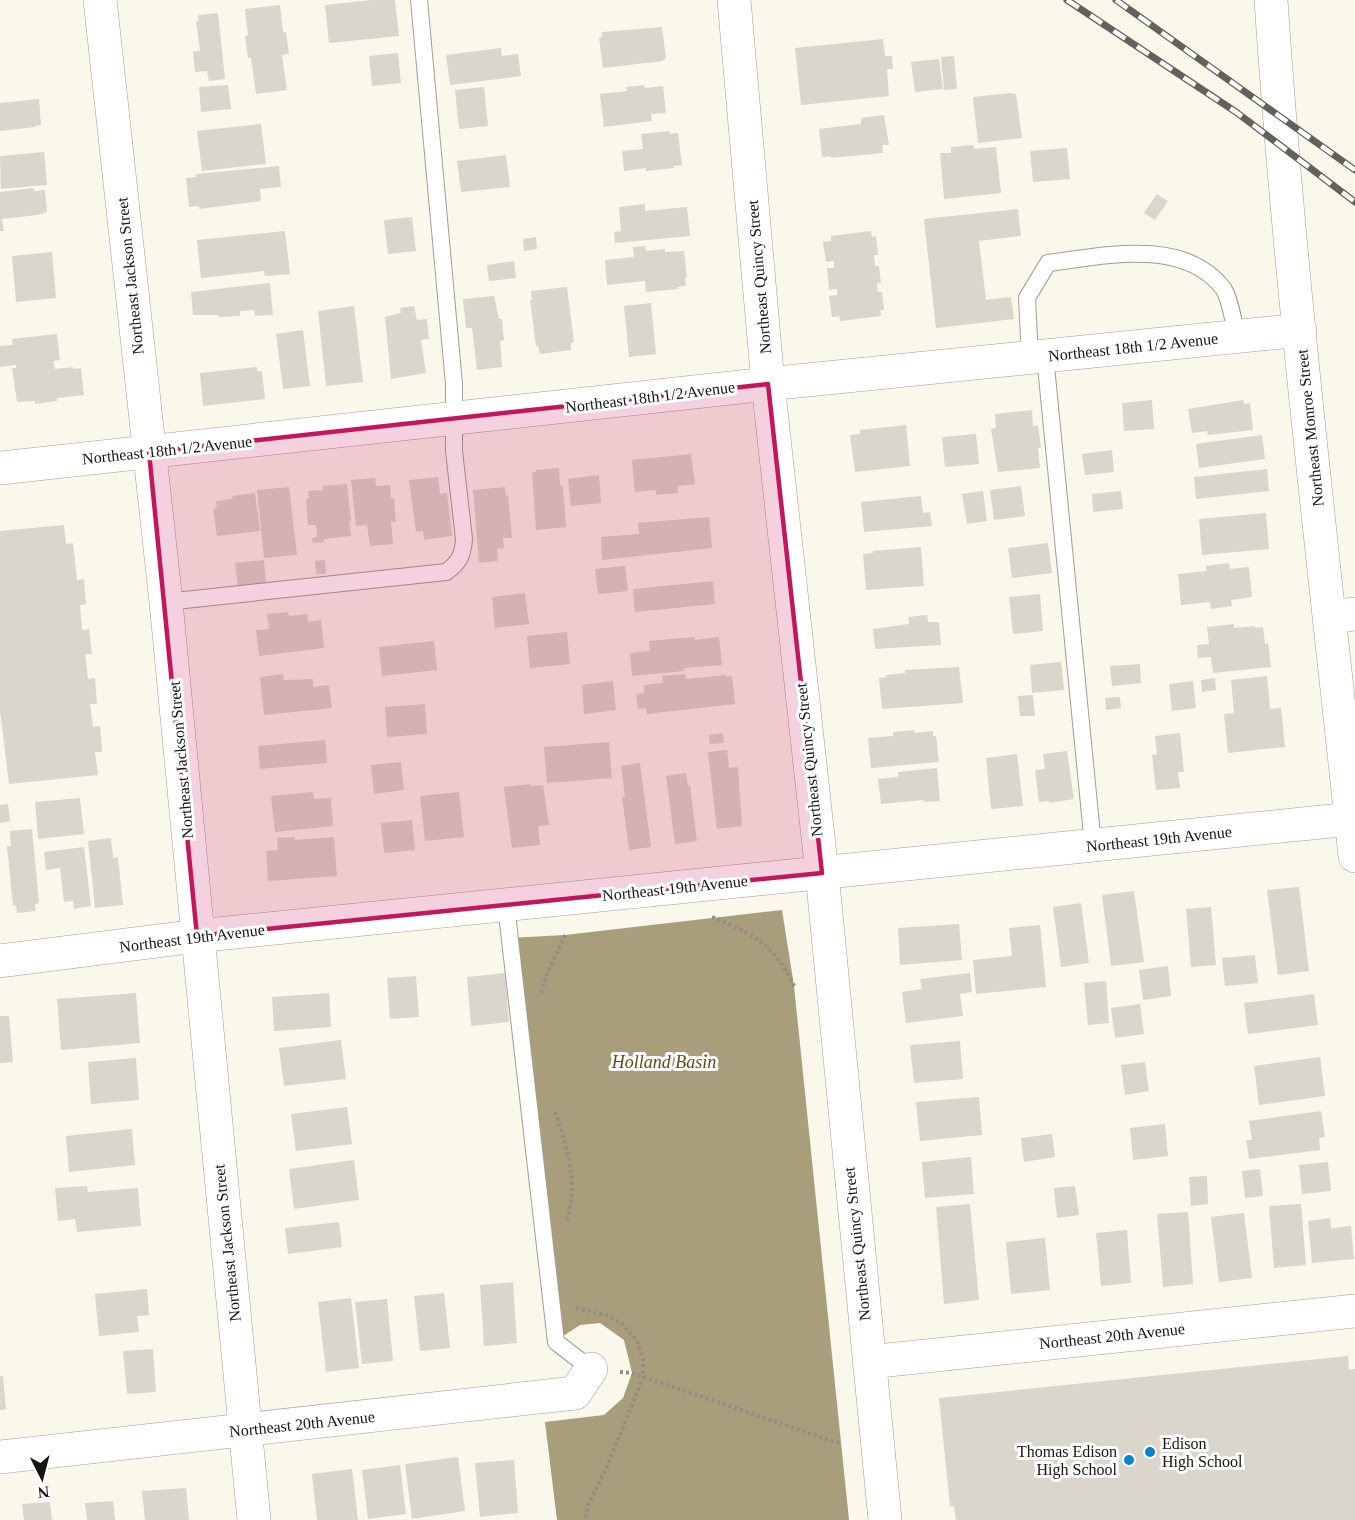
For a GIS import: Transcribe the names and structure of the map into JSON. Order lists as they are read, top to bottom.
{
  "streets": {
    "street": [
      "Northeast Jackson Street",
      "Northeast Quincy Street",
      "Northeast 18th 1/2 Avenue",
      "Northeast Monroe Street",
      "Northeast 19th Avenue",
      "Northeast 20th Avenue"
    ]
  },
  "crossings": [
    ["Northeast Jackson Street", "Northeast 18th 1/2 Avenue"],
    ["Northeast Jackson Street", "Northeast 19th Avenue"],
    ["Northeast Jackson Street", "Northeast 20th Avenue"],
    ["Northeast Quincy Street", "Northeast 18th 1/2 Avenue"],
    ["Northeast Quincy Street", "Northeast 19th Avenue"],
    ["Northeast Quincy Street", "Northeast 20th Avenue"],
    ["Northeast 18th 1/2 Avenue", "Northeast Monroe Street"],
    ["Northeast Monroe Street", "Northeast 19th Avenue"]
  ],
  "water": ["Holland Basin"],
  "places": ["Edison High School", "Thomas Edison High School"],
  "north": "bottom"
}
